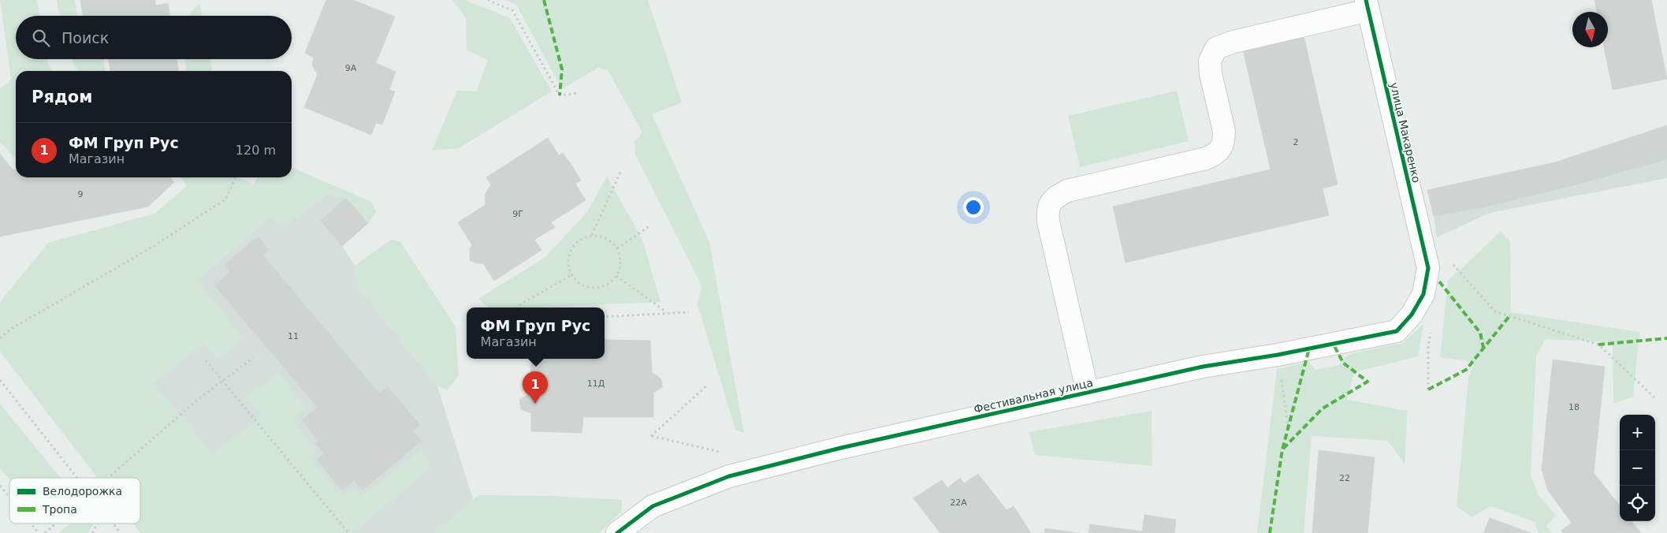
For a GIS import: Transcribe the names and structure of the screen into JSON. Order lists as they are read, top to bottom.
{
  "streets": {
    "street": ["улица Макаренко", "Фестивальная улица"]
  },
  "crossings": [
    ["улица Макаренко", "Фестивальная улица"]
  ],
  "house_numbers": [
    "9А",
    "2",
    "9",
    "9Г",
    "11",
    "11Д",
    "18",
    "22",
    "22А"
  ],
  "legend": ["Велодорожка", "Тропа"],
  "north": "bottom",
  "page": {
    "search": "Поиск",
    "heading": "Рядом",
    "list": [
      {
        "mark": "1",
        "name": "ФМ Груп Рус",
        "note": "Магазин",
        "value": "120 m"
      }
    ],
    "popup": ["ФМ Груп Рус", "Магазин"],
    "pins": "1",
    "map_buttons": ["+", "−"]
  }
}
